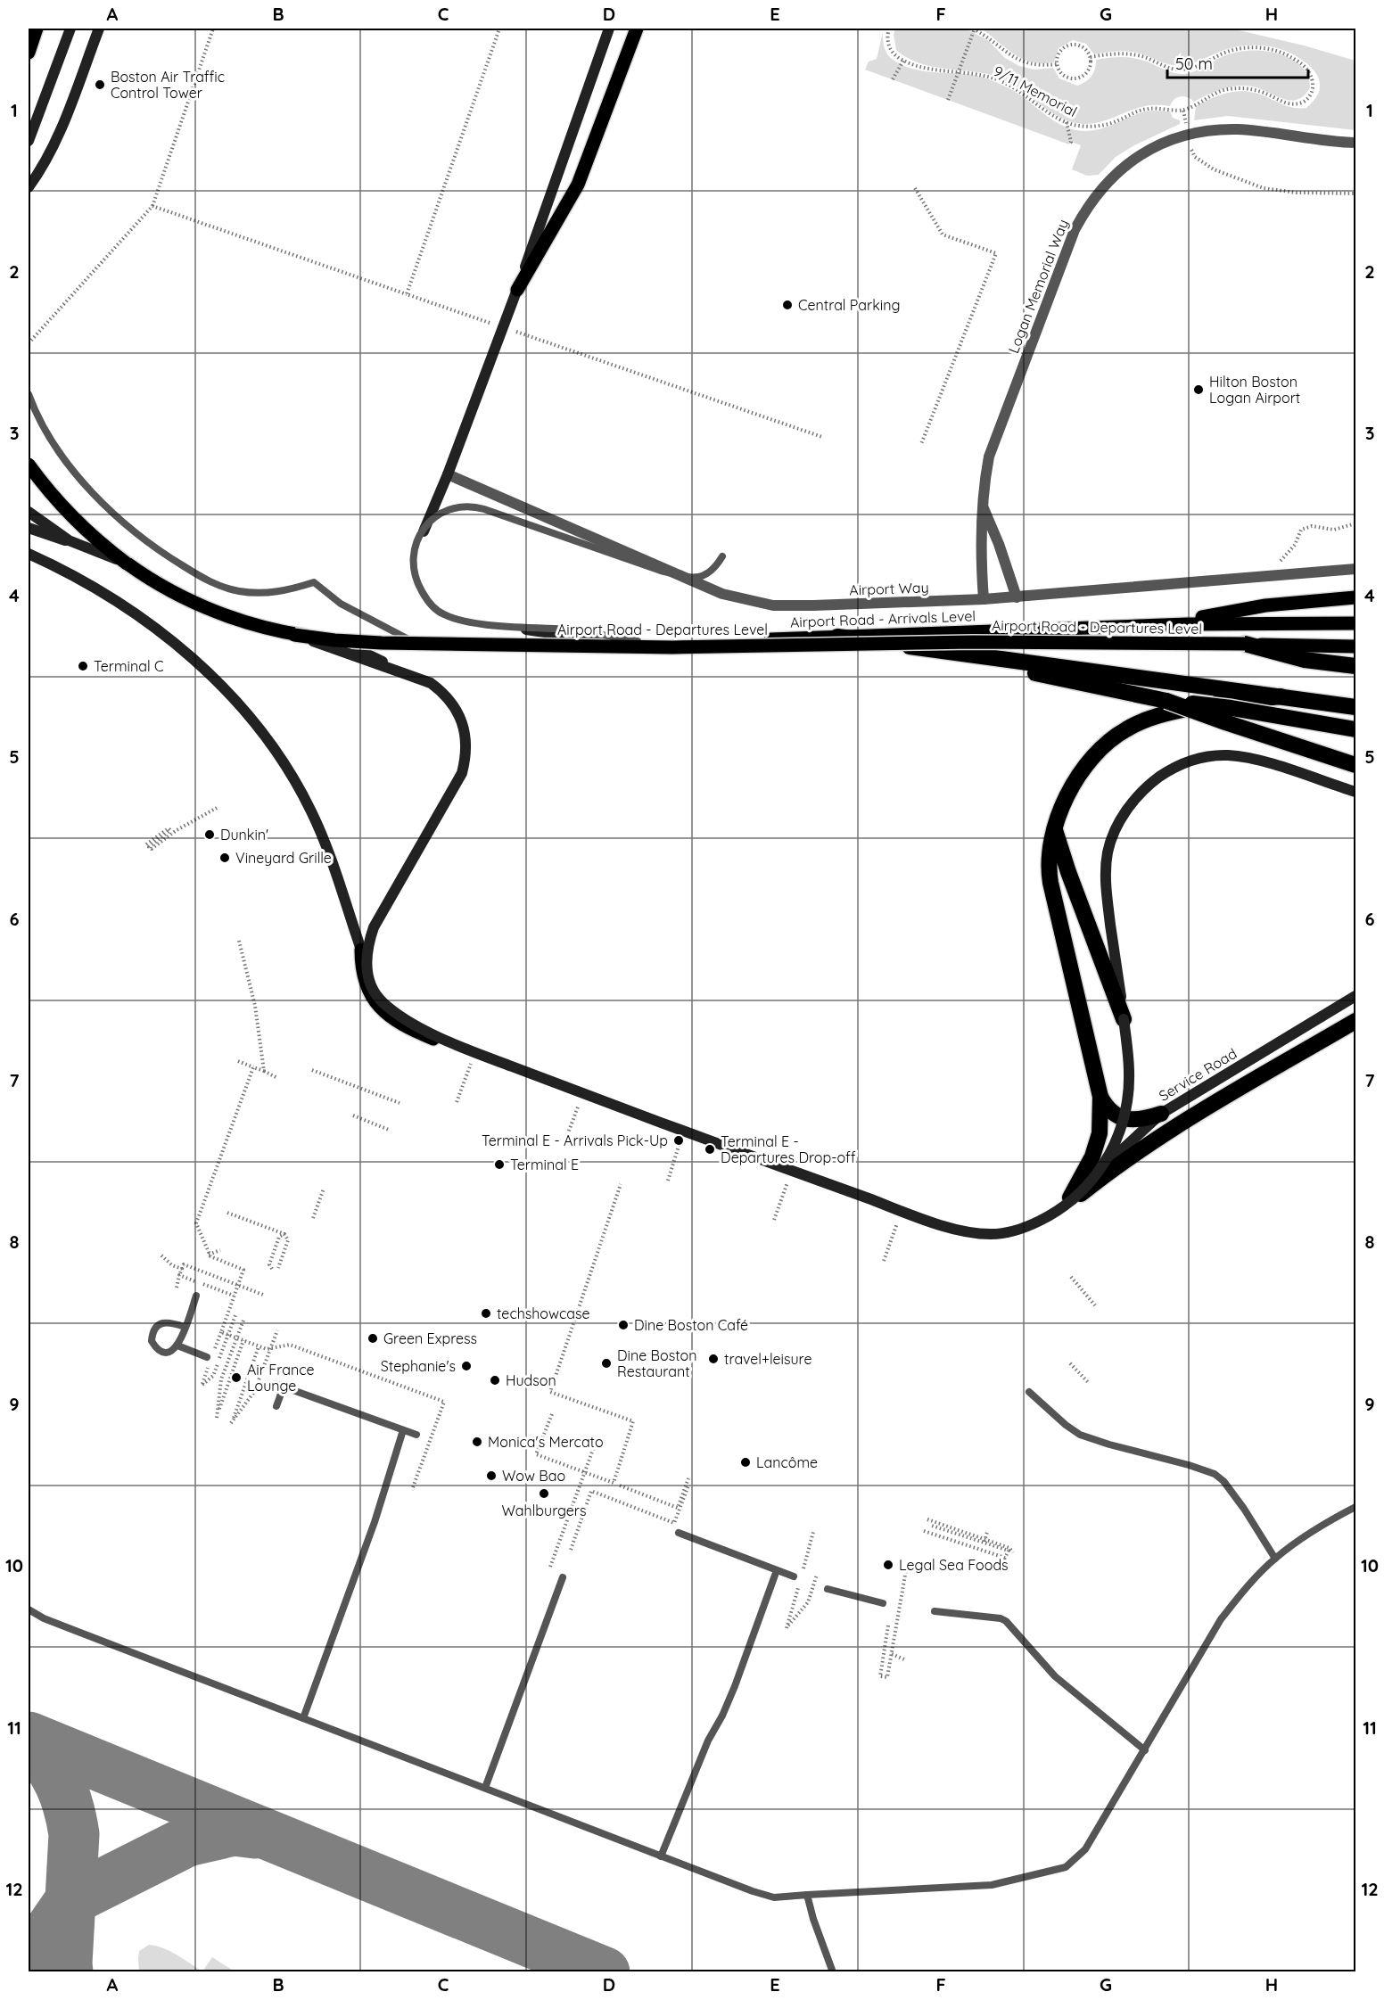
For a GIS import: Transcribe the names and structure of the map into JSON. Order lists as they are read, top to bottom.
{
  "streets": {
    "main road": ["Airport Road - Arrivals Level", "Airport Road - Departures Level", "Service Road"],
    "street": ["Logan Memorial Way", "Airport Way"],
    "path": ["9/11 Memorial"]
  },
  "crossings": [
    ["Logan Memorial Way", "Airport Way"],
    ["Airport Road - Arrivals Level", "Airport Road - Departures Level"]
  ],
  "places": [
    "Boston Air Traffic Control Tower",
    "Central Parking",
    "Hilton Boston Logan Airport",
    "Terminal C",
    "Dunkin'",
    "Vineyard Grille",
    "Terminal E - Arrivals Pick-Up",
    "Terminal E - Departures Drop-off",
    "Terminal E",
    "techshowcase",
    "Dine Boston Café",
    "Green Express",
    "travel+leisure",
    "Dine Boston Restaurant",
    "Stephanie's",
    "Air France Lounge",
    "Hudson",
    "Monica's Mercato",
    "Lancôme",
    "Wow Bao",
    "Wahlburgers",
    "Legal Sea Foods"
  ],
  "scale_bar": "50 m",
  "grid": {
    "columns": [
      "A",
      "B",
      "C",
      "D",
      "E",
      "F",
      "G",
      "H"
    ],
    "rows": [
      "1",
      "2",
      "3",
      "4",
      "5",
      "6",
      "7",
      "8",
      "9",
      "10",
      "11",
      "12"
    ]
  }
}
